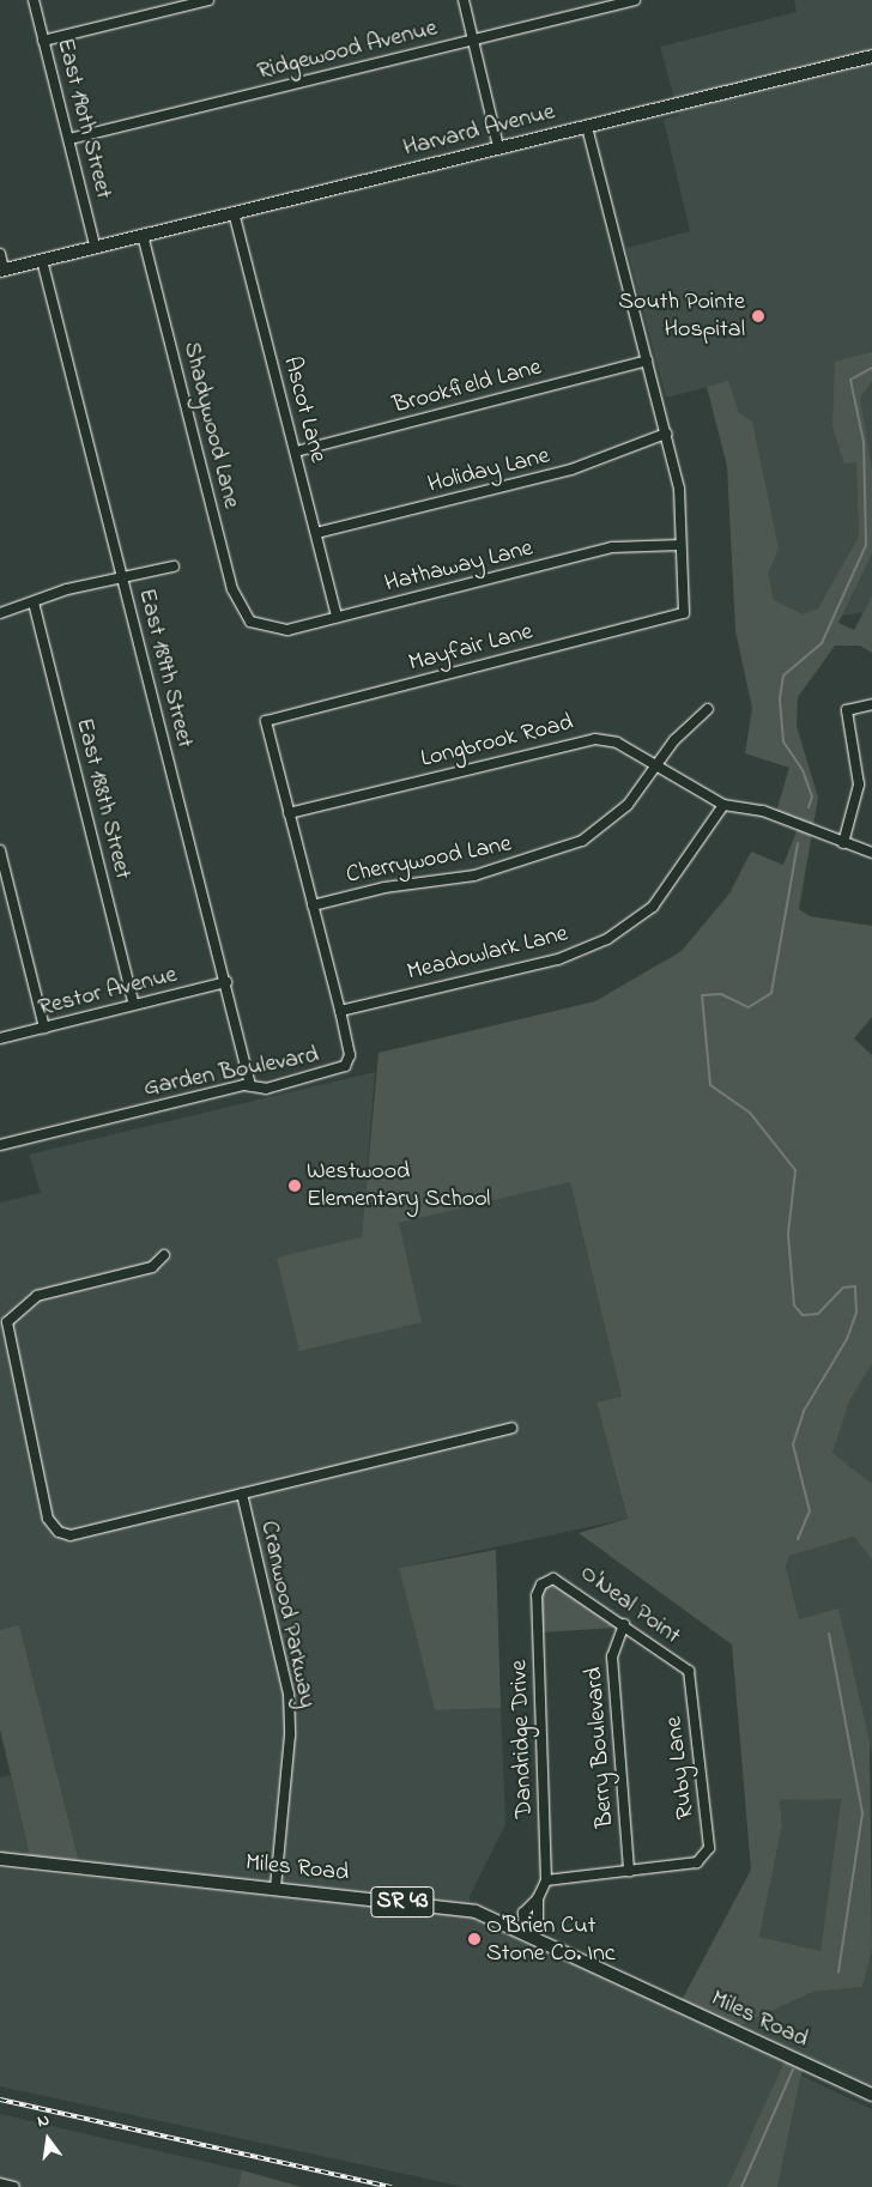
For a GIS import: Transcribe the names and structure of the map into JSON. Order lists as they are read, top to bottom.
{
  "streets": {
    "main road": ["Harvard Avenue", "Miles Road", "SR 43"],
    "street": [
      "Ridgewood Avenue",
      "East 190th Street",
      "Brookfield Lane",
      "Ascot Lane",
      "Shadywood Lane",
      "Holiday Lane",
      "Hathaway Lane",
      "Mayfair Lane",
      "East 189th Street",
      "Longbrook Road",
      "East 188th Street",
      "Cherrywood Lane",
      "Meadowlark Lane",
      "Restor Avenue",
      "Garden Boulevard",
      "O'Neal Point",
      "Cranwood Parkway",
      "Dandridge Drive",
      "Berry Boulevard",
      "Ruby Lane"
    ]
  },
  "crossings": [
    ["Ridgewood Avenue", "East 190th Street"],
    ["East 190th Street", "Harvard Avenue"],
    ["Harvard Avenue", "Ascot Lane"],
    ["Harvard Avenue", "Shadywood Lane"],
    ["Harvard Avenue", "East 189th Street"],
    ["Brookfield Lane", "Ascot Lane"],
    ["Ascot Lane", "Holiday Lane"],
    ["Ascot Lane", "Hathaway Lane"],
    ["Shadywood Lane", "Hathaway Lane"],
    ["Hathaway Lane", "Mayfair Lane"],
    ["Mayfair Lane", "Garden Boulevard"],
    ["East 189th Street", "Restor Avenue"],
    ["East 189th Street", "Garden Boulevard"],
    ["Longbrook Road", "Cherrywood Lane"],
    ["Longbrook Road", "Meadowlark Lane"],
    ["Longbrook Road", "Garden Boulevard"],
    ["East 188th Street", "Restor Avenue"],
    ["Cherrywood Lane", "Garden Boulevard"],
    ["Meadowlark Lane", "Garden Boulevard"],
    ["O'Neal Point", "Dandridge Drive"],
    ["O'Neal Point", "Berry Boulevard"],
    ["O'Neal Point", "Ruby Lane"],
    ["Cranwood Parkway", "Miles Road"],
    ["Dandridge Drive", "Miles Road"],
    ["Berry Boulevard", "Ruby Lane"]
  ],
  "places": ["South Pointe Hospital", "Westwood Elementary School", "O'Brien Cut Stone Co. Inc"],
  "north": "top"
}
